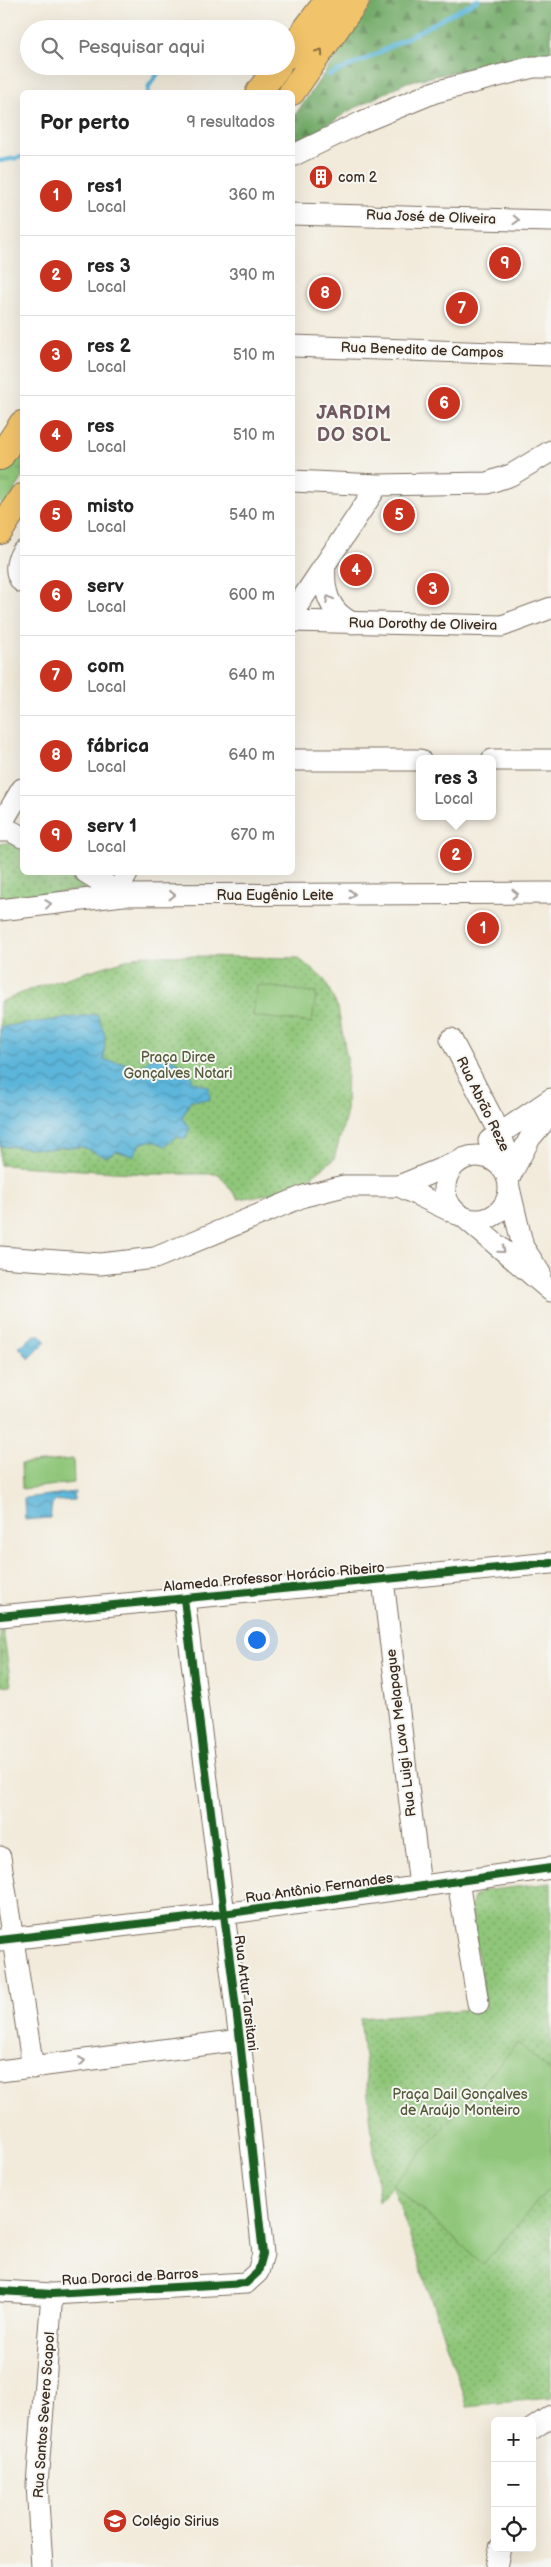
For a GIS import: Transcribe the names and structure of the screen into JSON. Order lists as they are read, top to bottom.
{
  "streets": {
    "street": [
      "Rua José de Oliveira",
      "Rua Benedito de Campos",
      "Rua Dorothy de Oliveira",
      "Rua Eugênio Leite",
      "Rua Abrão Reze",
      "Alameda Professor Horácio Ribeiro",
      "Rua Luigi Lava Melapague",
      "Rua Antônio Fernandes",
      "Rua Artur Tarsitani",
      "Rua Doraci de Barros",
      "Rua Santos Severo Scapol"
    ]
  },
  "crossings": [
    ["Alameda Professor Horácio Ribeiro", "Rua Luigi Lava Melapague"],
    ["Alameda Professor Horácio Ribeiro", "Rua Artur Tarsitani"],
    ["Rua Luigi Lava Melapague", "Rua Antônio Fernandes"],
    ["Rua Antônio Fernandes", "Rua Artur Tarsitani"],
    ["Rua Artur Tarsitani", "Rua Doraci de Barros"],
    ["Rua Doraci de Barros", "Rua Santos Severo Scapol"]
  ],
  "districts": ["JARDIM DO SOL"],
  "parks": ["Praça Dirce Gonçalves Notari", "Praça Dail Gonçalves de Araújo Monteiro"],
  "places": {
    "building": ["com 2"],
    "school or university": ["Colégio Sirius"]
  },
  "page": {
    "search": "Pesquisar aqui",
    "heading": ["Por perto", "9 resultados"],
    "list": [
      {
        "mark": "1",
        "name": "res1",
        "note": "Local",
        "value": "360 m"
      },
      {
        "mark": "2",
        "name": "res 3",
        "note": "Local",
        "value": "390 m"
      },
      {
        "mark": "3",
        "name": "res 2",
        "note": "Local",
        "value": "510 m"
      },
      {
        "mark": "4",
        "name": "res",
        "note": "Local",
        "value": "510 m"
      },
      {
        "mark": "5",
        "name": "misto",
        "note": "Local",
        "value": "540 m"
      },
      {
        "mark": "6",
        "name": "serv",
        "note": "Local",
        "value": "600 m"
      },
      {
        "mark": "7",
        "name": "com",
        "note": "Local",
        "value": "640 m"
      },
      {
        "mark": "8",
        "name": "fábrica",
        "note": "Local",
        "value": "640 m"
      },
      {
        "mark": "9",
        "name": "serv 1",
        "note": "Local",
        "value": "670 m"
      }
    ],
    "pins": [
      "9",
      "8",
      "7",
      "6",
      "5",
      "4",
      "3",
      "2",
      "1"
    ],
    "popup": ["res 3", "Local"],
    "map_buttons": ["+", "−"]
  }
}
